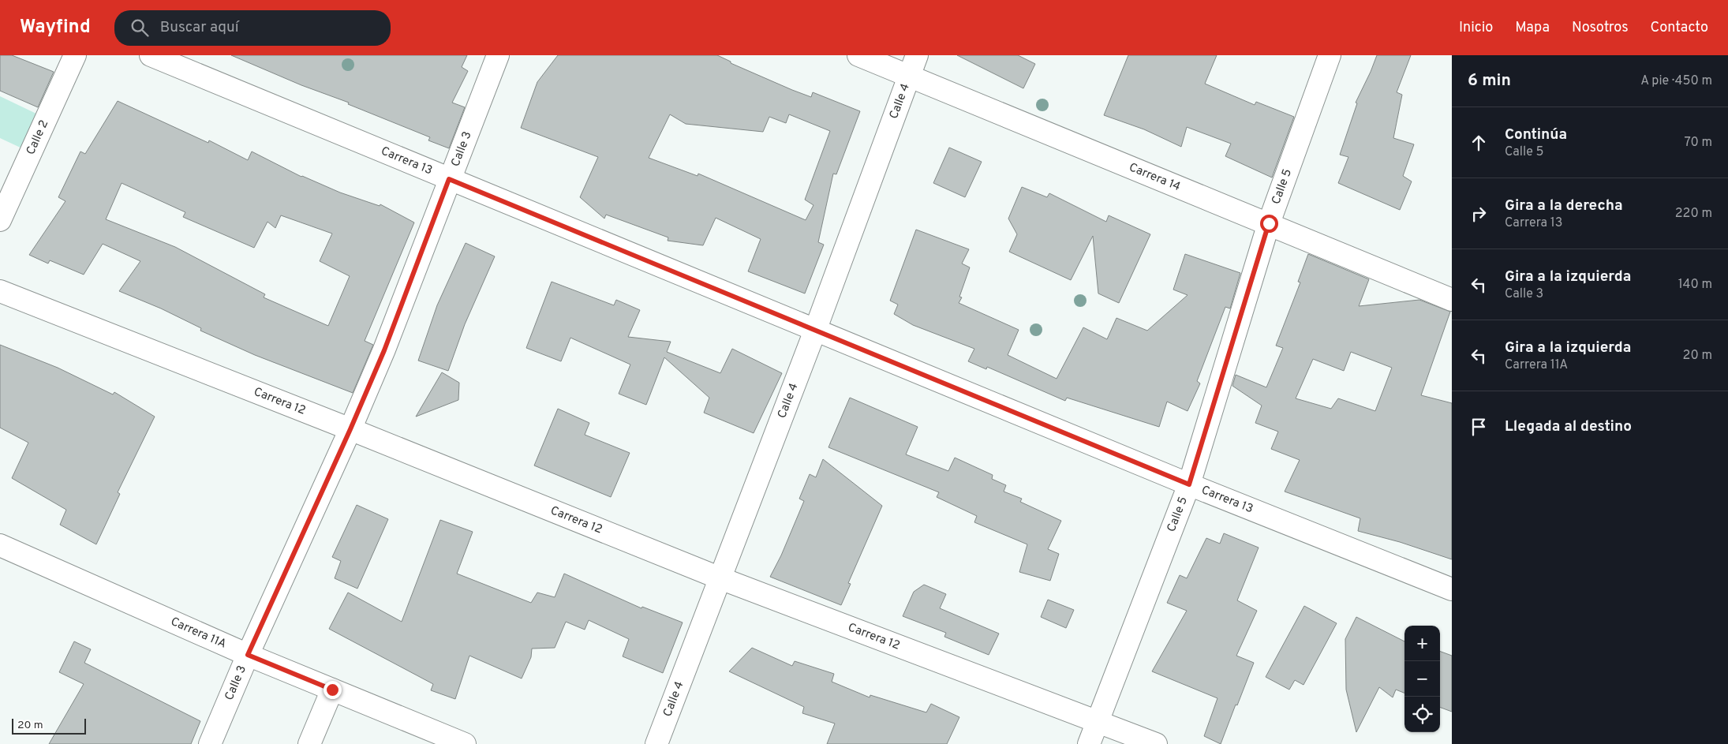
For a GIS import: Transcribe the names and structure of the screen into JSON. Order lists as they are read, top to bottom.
{
  "streets": {
    "street": [
      "Calle 4",
      "Calle 2",
      "Calle 3",
      "Carrera 13",
      "Carrera 14",
      "Calle 5",
      "Carrera 12",
      "Carrera 11A"
    ]
  },
  "crossings": [
    ["Calle 4", "Carrera 13"],
    ["Calle 4", "Carrera 14"],
    ["Calle 4", "Carrera 12"],
    ["Calle 3", "Carrera 13"],
    ["Calle 3", "Carrera 12"],
    ["Calle 3", "Carrera 11A"],
    ["Carrera 13", "Calle 5"],
    ["Carrera 14", "Calle 5"],
    ["Calle 5", "Carrera 12"]
  ],
  "scale_bar": "20 m",
  "page": {
    "header": "Wayfind",
    "search": "Buscar aquí",
    "nav": [
      "Inicio",
      "Mapa",
      "Nosotros",
      "Contacto"
    ],
    "heading": ["6 min", "A pie · 450 m"],
    "list": [
      ["Continúa", "Calle 5", "70 m"],
      ["Gira a la derecha", "Carrera 13", "220 m"],
      ["Gira a la izquierda", "Calle 3", "140 m"],
      ["Gira a la izquierda", "Carrera 11A", "20 m"],
      "Llegada al destino"
    ],
    "map_buttons": ["+", "−"],
    "scale": "20 m"
  }
}
